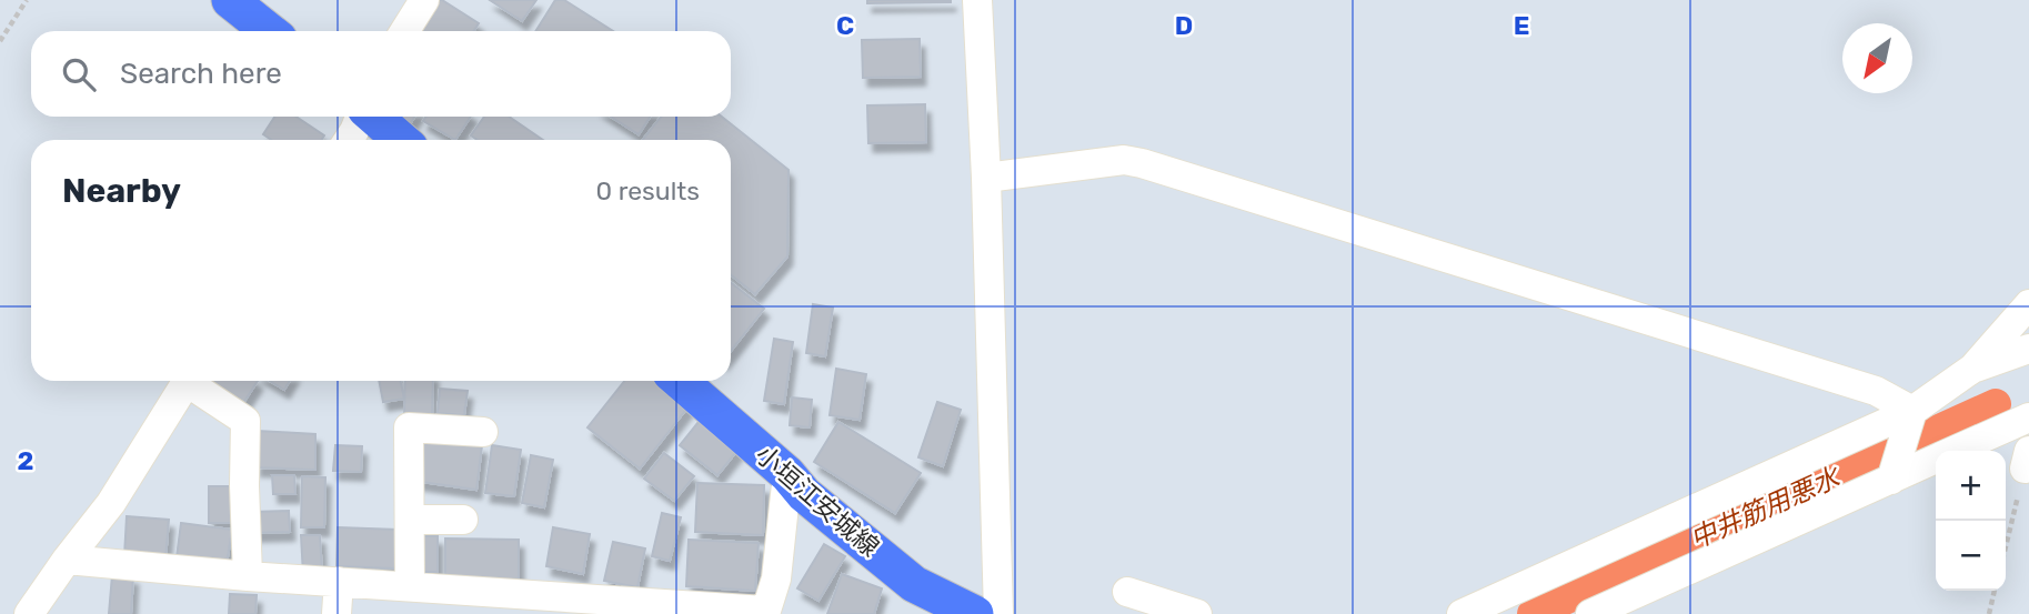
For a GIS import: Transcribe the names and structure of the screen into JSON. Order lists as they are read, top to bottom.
{
  "streets": {
    "main road": ["小垣江安城線"]
  },
  "water": ["中井筋用悪水"],
  "north": "bottom left",
  "page": {
    "search": "Search here",
    "heading": ["Nearby", "0 results"],
    "map_buttons": ["+", "−"]
  },
  "grid": {
    "columns": ["C", "D", "E"],
    "rows": ["2"]
  }
}
